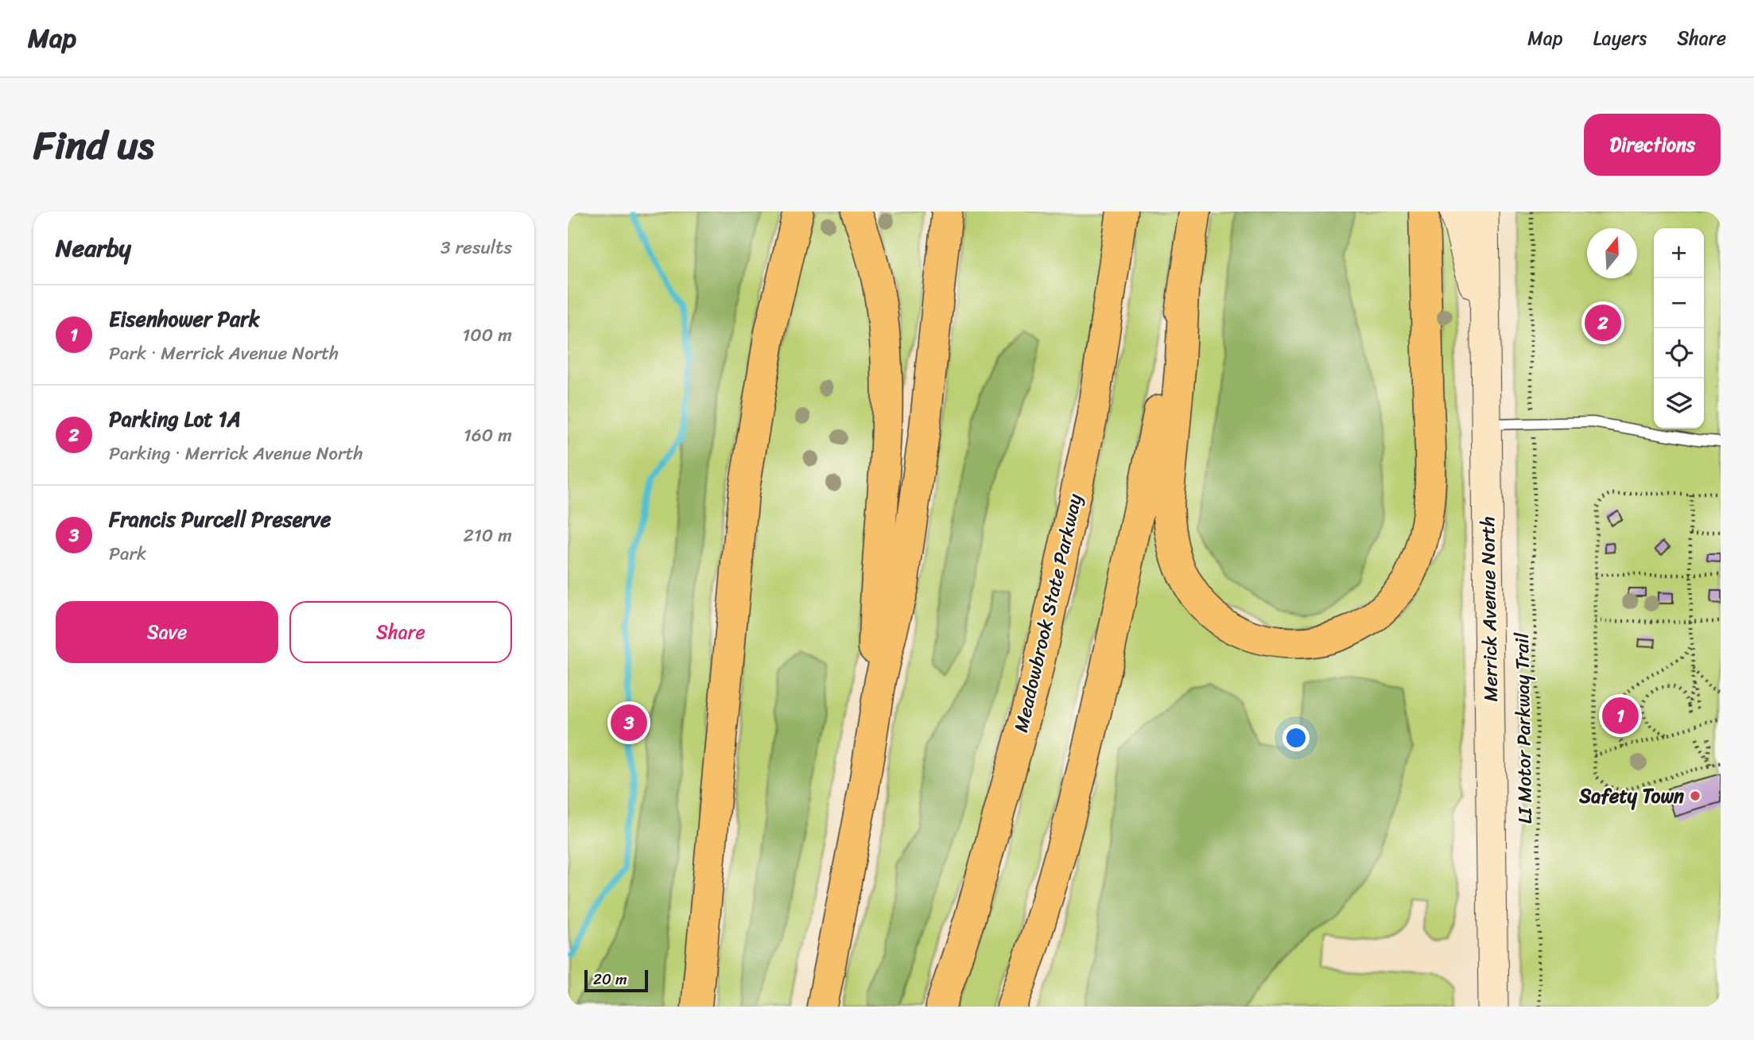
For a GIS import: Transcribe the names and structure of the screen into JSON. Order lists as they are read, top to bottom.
{
  "streets": {
    "highway": ["Meadowbrook State Parkway"],
    "main road": ["Merrick Avenue North"],
    "path": ["LI Motor Parkway Trail"]
  },
  "places": ["Safety Town"],
  "scale_bar": "20 m",
  "north": "top",
  "page": {
    "header": "Map",
    "nav": ["Map", "Layers", "Share"],
    "title": "Find us",
    "buttons": [
      "Directions",
      ["Save", "Share"]
    ],
    "heading": ["Nearby", "3 results"],
    "map_buttons": ["+", "−"],
    "list": [
      {
        "mark": "1",
        "name": "Eisenhower Park",
        "note": "Park · Merrick Avenue North",
        "value": "100 m"
      },
      {
        "mark": "2",
        "name": "Parking Lot 1A",
        "note": "Parking · Merrick Avenue North",
        "value": "160 m"
      },
      {
        "mark": "3",
        "name": "Francis Purcell Preserve",
        "note": "Park",
        "value": "210 m"
      }
    ],
    "pins": ["2", "1", "3"],
    "scale": "20 m"
  }
}
